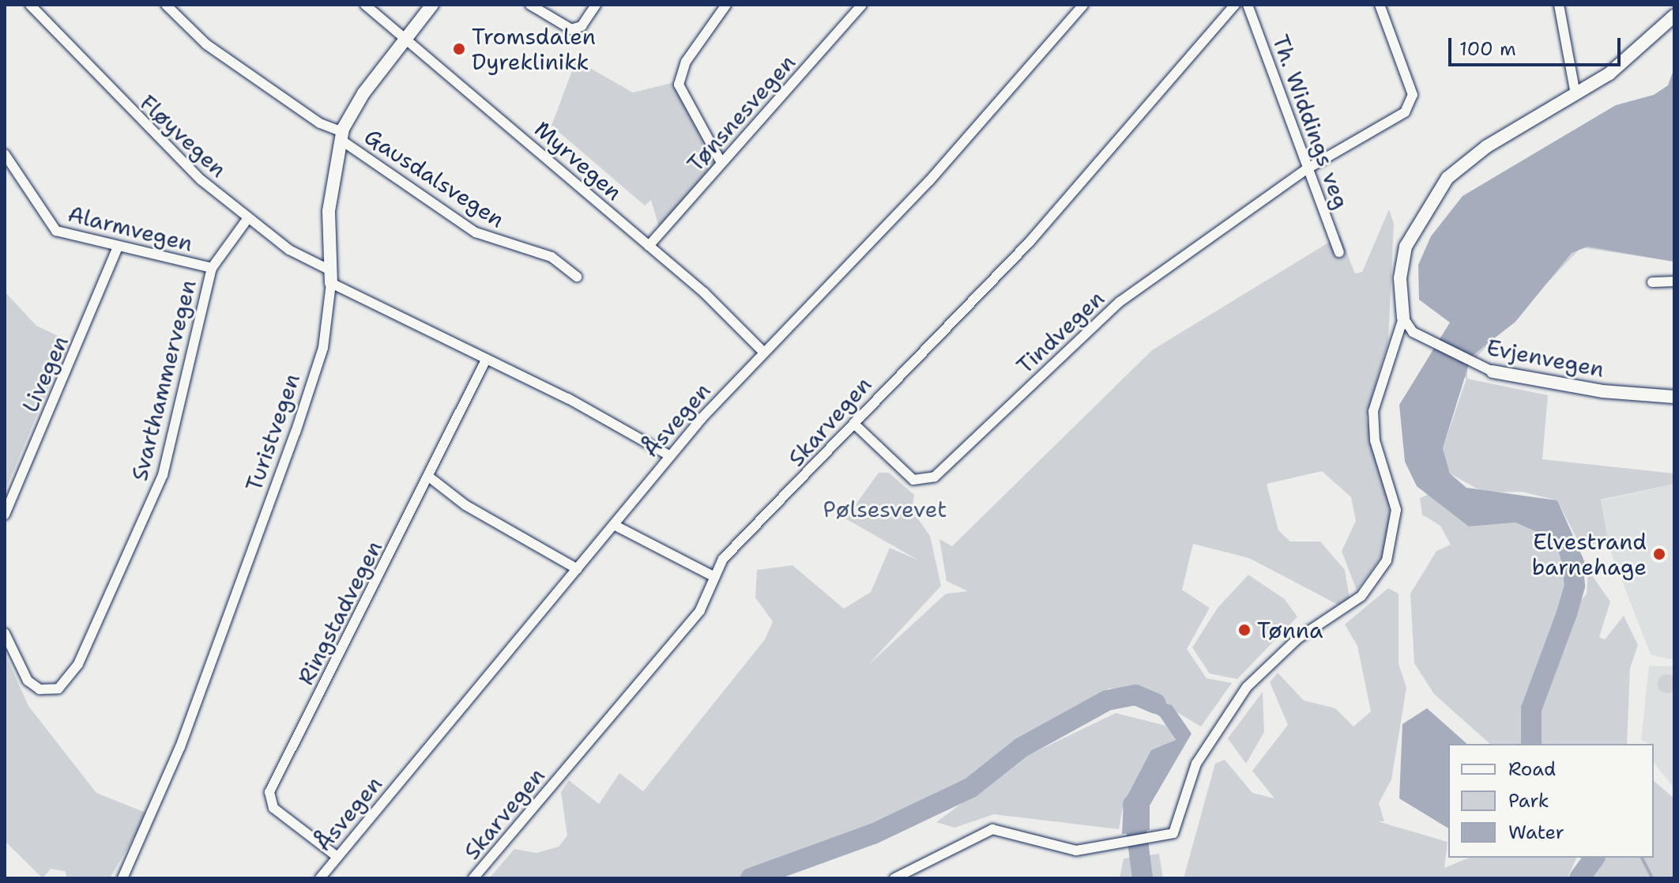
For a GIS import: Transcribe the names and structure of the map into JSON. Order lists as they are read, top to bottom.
{
  "streets": {
    "street": [
      "Tønsnesvegen",
      "Th. Widdings veg",
      "Fløyvegen",
      "Myrvegen",
      "Gausdalsvegen",
      "Alarmvegen",
      "Tindvegen",
      "Evjenvegen",
      "Livegen",
      "Svarthammervegen",
      "Åsvegen",
      "Skarvegen",
      "Turistvegen",
      "Ringstadvegen"
    ]
  },
  "crossings": [
    ["Tønsnesvegen", "Myrvegen"],
    ["Th. Widdings veg", "Tindvegen"],
    ["Fløyvegen", "Svarthammervegen"],
    ["Fløyvegen", "Åsvegen"],
    ["Fløyvegen", "Turistvegen"],
    ["Fløyvegen", "Ringstadvegen"],
    ["Myrvegen", "Åsvegen"],
    ["Myrvegen", "Turistvegen"],
    ["Gausdalsvegen", "Turistvegen"],
    ["Alarmvegen", "Livegen"],
    ["Alarmvegen", "Svarthammervegen"],
    ["Tindvegen", "Skarvegen"],
    ["Åsvegen", "Ringstadvegen"]
  ],
  "parks": ["Pølsesvevet"],
  "places": ["Tromsdalen Dyreklinikk", "Elvestrand barnehage", "Tønna"],
  "legend": ["Road", "Park", "Water"],
  "scale_bar": "100 m"
}
